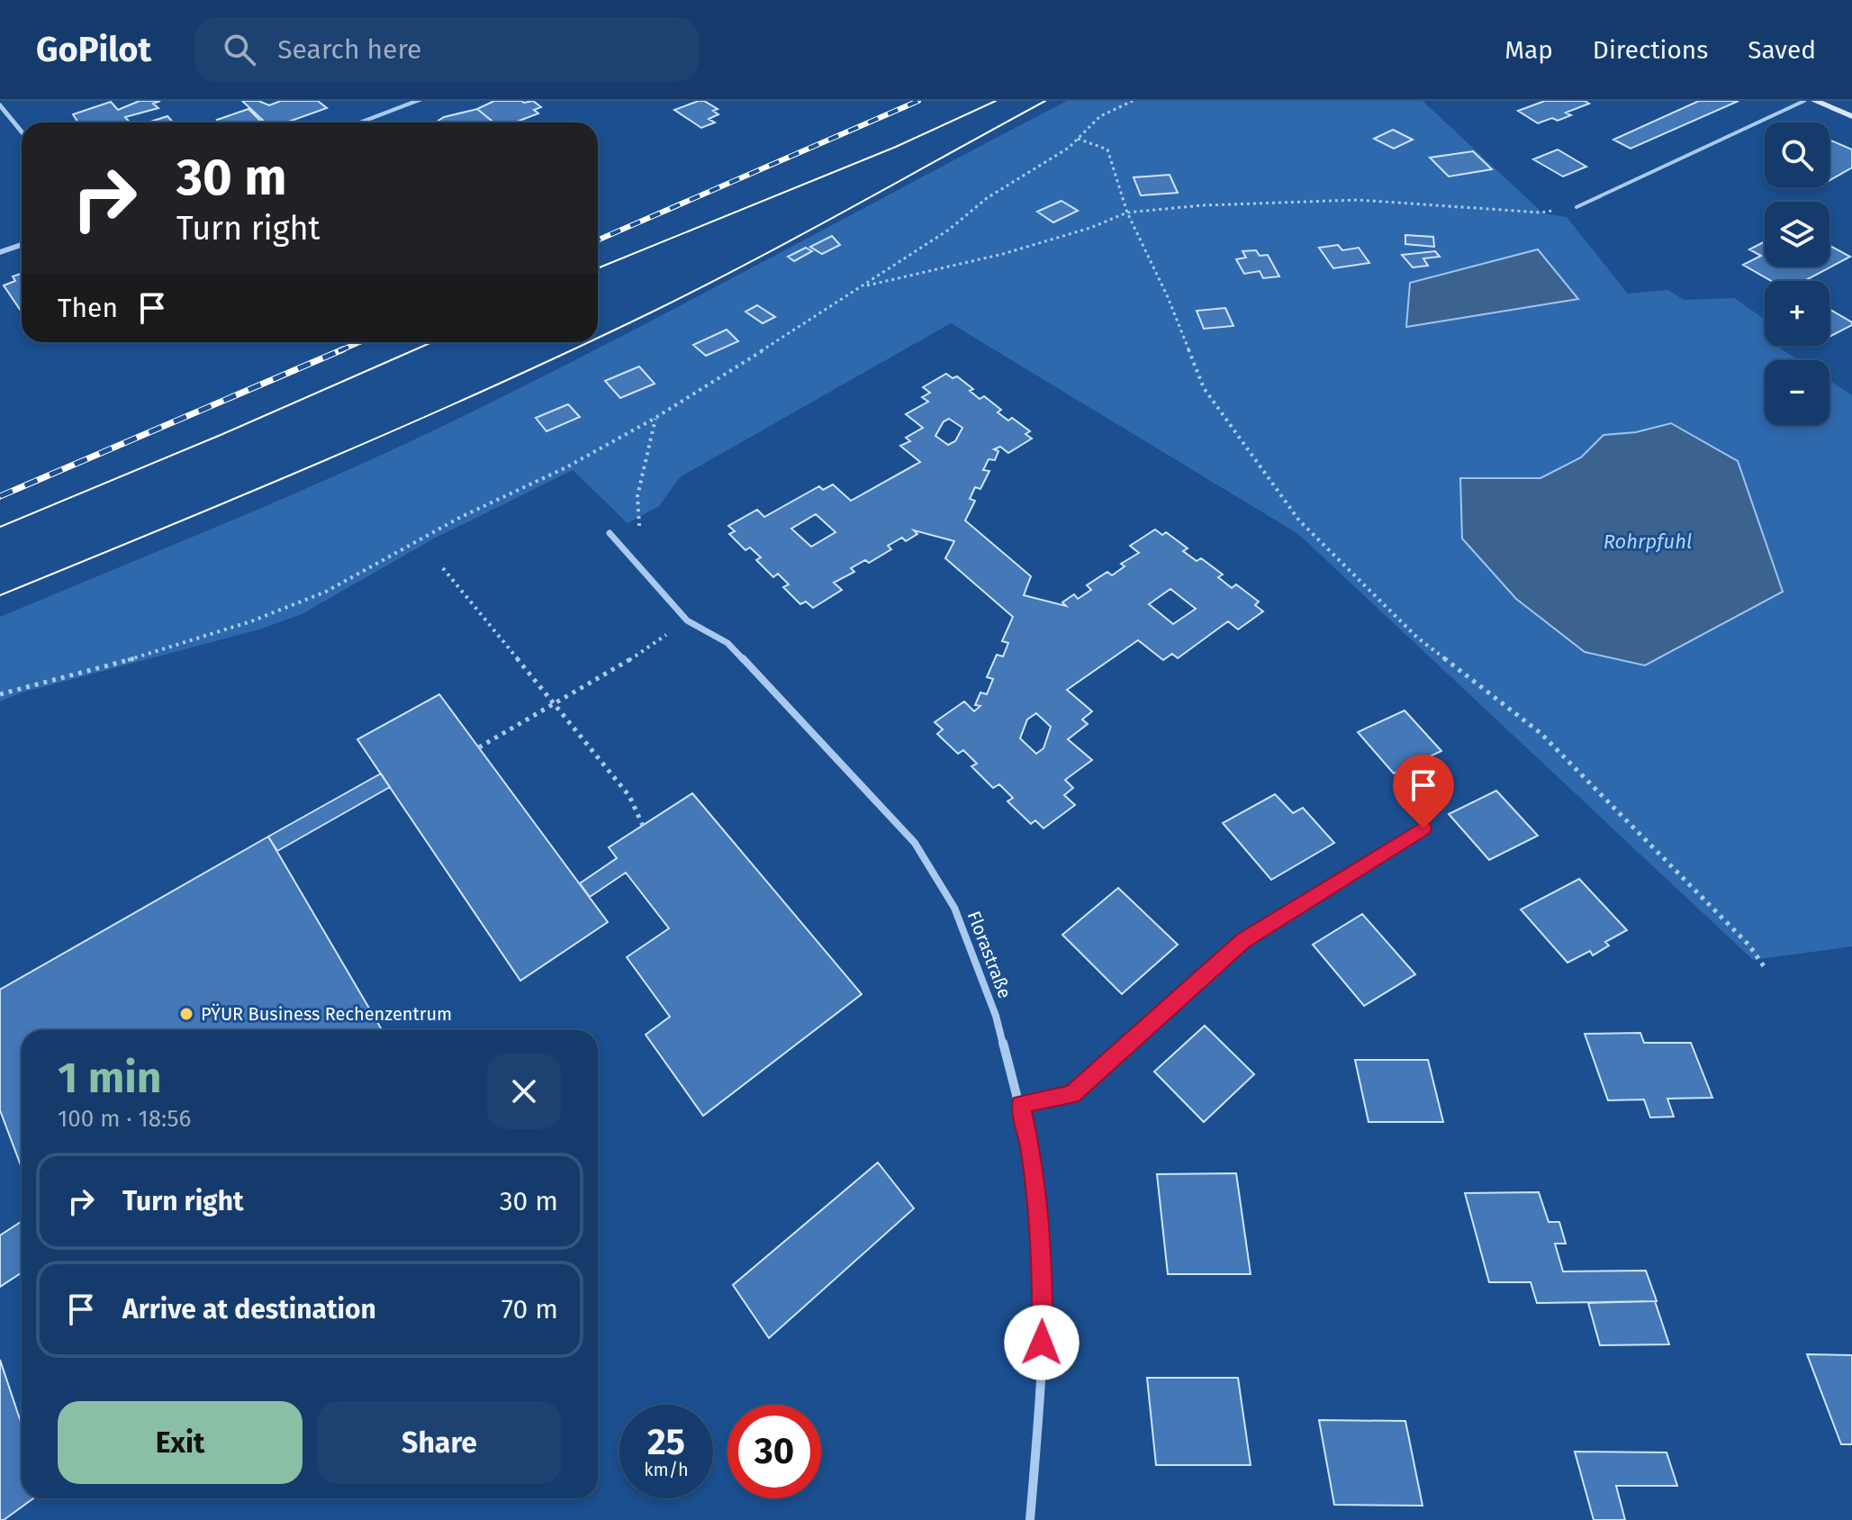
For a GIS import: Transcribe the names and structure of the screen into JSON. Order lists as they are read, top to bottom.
{
  "streets": {
    "street": ["Florastraße"]
  },
  "water": ["Rohrpfuhl"],
  "places": ["PŸUR Business Rechenzentrum"],
  "page": {
    "header": "GoPilot",
    "search": "Search here",
    "nav": ["Map", "Directions", "Saved"],
    "map_buttons": ["+", "−"],
    "turn": ["30 m", "Turn right"],
    "then": "Then",
    "heading": ["1 min", "100 m · 18:56"],
    "list": [
      {
        "name": "Turn right",
        "value": "30 m"
      },
      {
        "name": "Arrive at destination",
        "value": "70 m"
      }
    ],
    "buttons": ["Exit", "Share"],
    "speed": "25 km/h",
    "limit": "30"
  }
}
